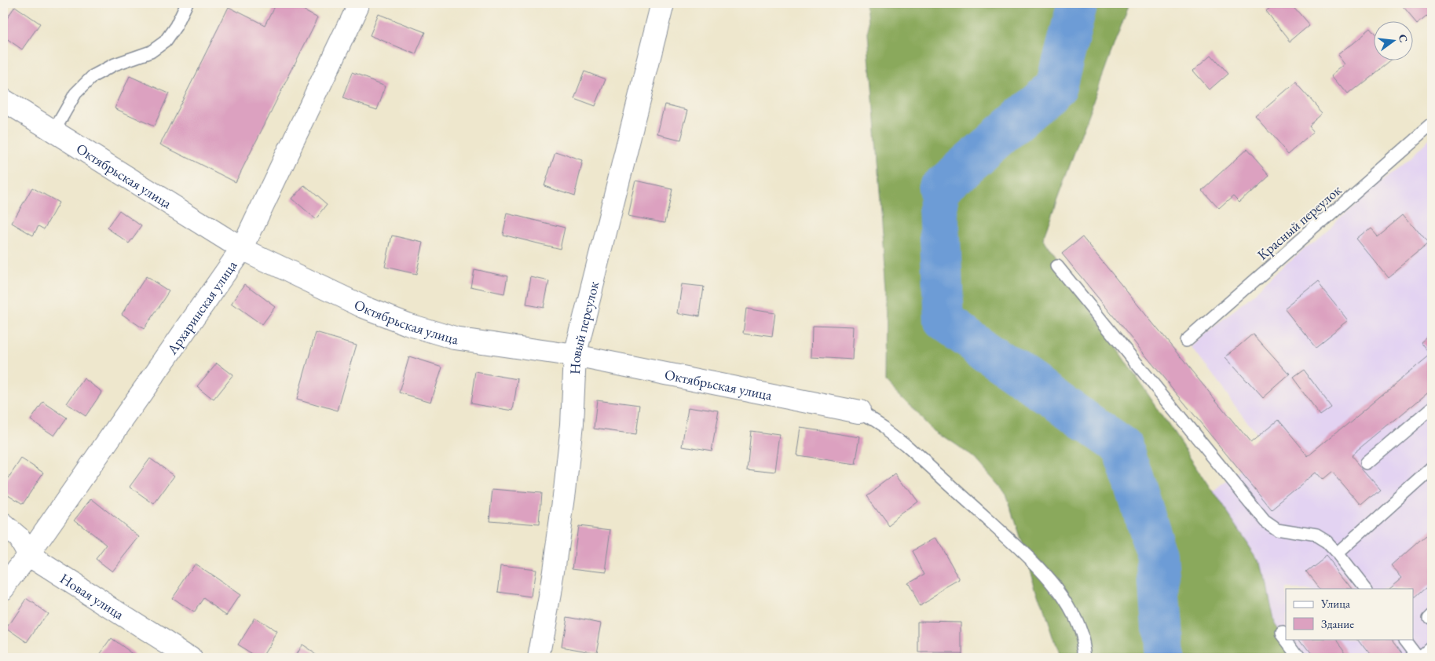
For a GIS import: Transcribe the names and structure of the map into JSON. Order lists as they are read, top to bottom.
{
  "streets": {
    "street": [
      "Октябрьская улица",
      "Архаринская улица",
      "Новый переулок",
      "Новая улица"
    ],
    "lane": ["Красный переулок"]
  },
  "crossings": [
    ["Октябрьская улица", "Архаринская улица"],
    ["Октябрьская улица", "Новый переулок"],
    ["Архаринская улица", "Новая улица"]
  ],
  "legend": ["Улица", "Здание"],
  "north": "right"
}
